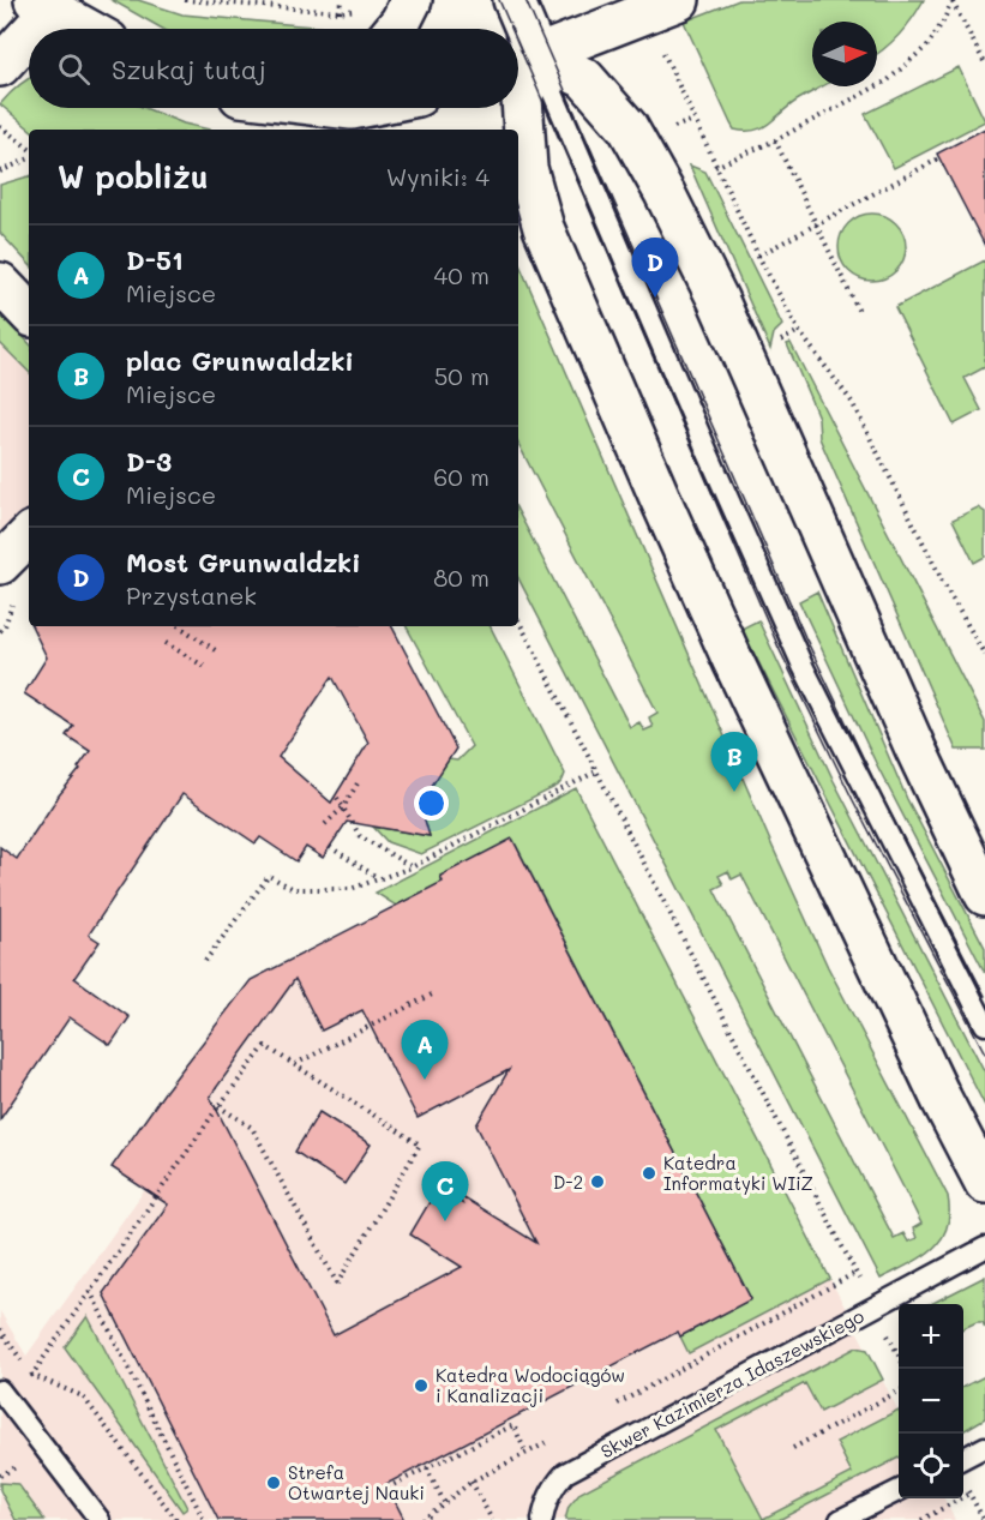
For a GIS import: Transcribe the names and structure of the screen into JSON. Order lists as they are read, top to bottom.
{
  "streets": {
    "lane": ["Skwer Kazimierza Idaszewskiego"]
  },
  "places": [
    "Katedra Informatyki WIiZ",
    "D-2",
    "Katedra Wodociągów i Kanalizacji",
    "Strefa Otwartej Nauki"
  ],
  "north": "right",
  "page": {
    "search": "Szukaj tutaj",
    "heading": ["W pobliżu", "Wyniki: 4"],
    "list": [
      {
        "mark": "A",
        "name": "D-51",
        "note": "Miejsce",
        "value": "40 m"
      },
      {
        "mark": "B",
        "name": "plac Grunwaldzki",
        "note": "Miejsce",
        "value": "50 m"
      },
      {
        "mark": "C",
        "name": "D-3",
        "note": "Miejsce",
        "value": "60 m"
      },
      {
        "mark": "D",
        "name": "Most Grunwaldzki",
        "note": "Przystanek",
        "value": "80 m"
      }
    ],
    "pins": [
      "D",
      "B",
      "A",
      "C"
    ],
    "map_buttons": ["+", "−"]
  }
}
